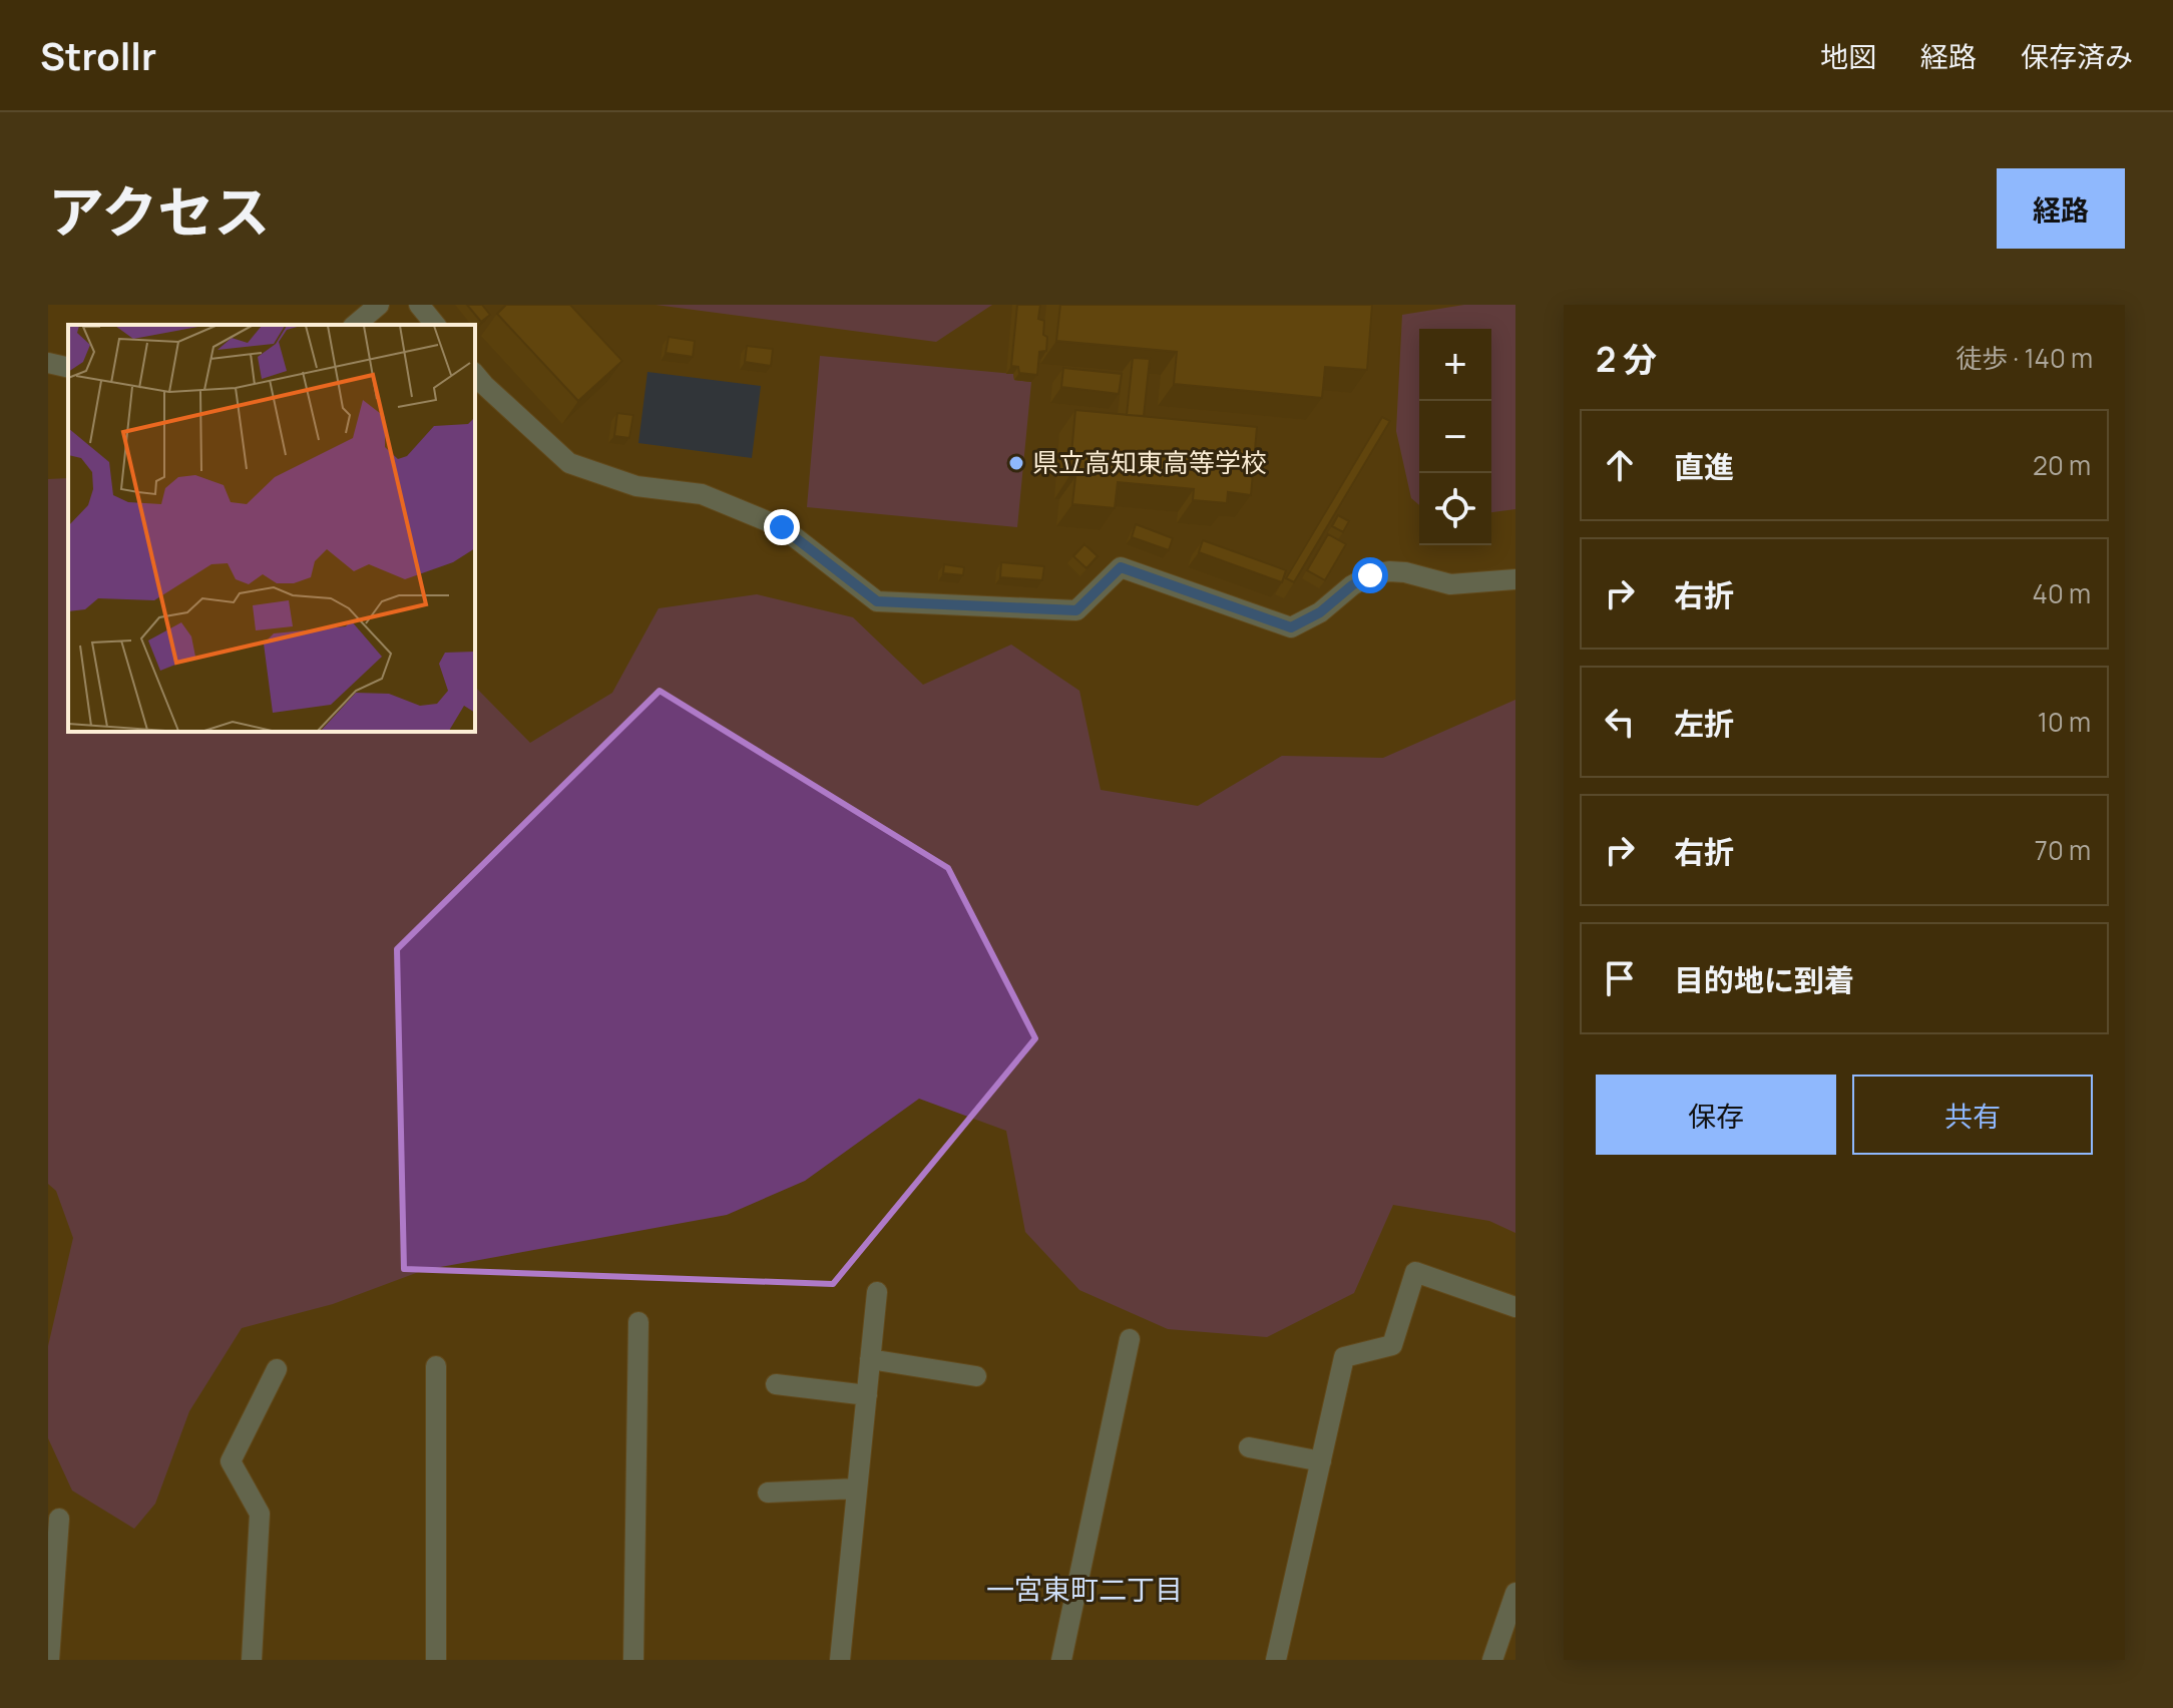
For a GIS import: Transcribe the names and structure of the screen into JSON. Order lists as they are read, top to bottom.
{
  "districts": ["一宮東町二丁目"],
  "places": ["県立高知東高等学校"],
  "page": {
    "header": "Strollr",
    "nav": ["地図", "経路", "保存済み"],
    "title": "アクセス",
    "buttons": [
      "経路",
      ["保存", "共有"]
    ],
    "heading": ["2 分", "徒歩 · 140 m"],
    "map_buttons": ["+", "−"],
    "list": [
      ["直進", "20 m"],
      ["右折", "40 m"],
      ["左折", "10 m"],
      ["右折", "70 m"],
      "目的地に到着"
    ]
  }
}
